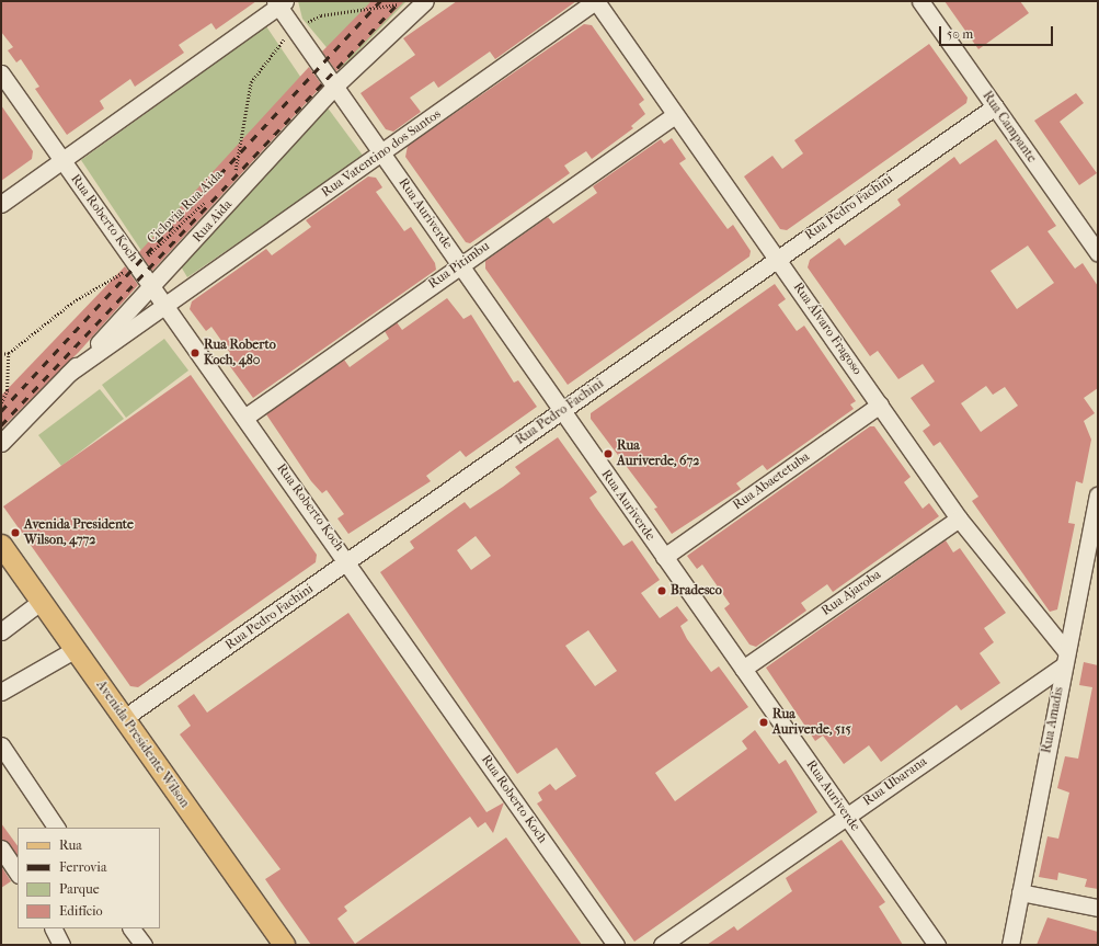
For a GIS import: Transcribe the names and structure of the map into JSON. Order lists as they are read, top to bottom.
{
  "streets": {
    "main road": ["Avenida Presidente Wilson"],
    "street": [
      "Rua Campante",
      "Rua Vatentino dos Santos",
      "Rua Pedro Fachini",
      "Rua Auriverde",
      "Rua Roberto Koch",
      "Rua Aida",
      "Rua Pitimbu",
      "Rua Álvaro Fragoso",
      "Rua Abaetetuba",
      "Rua Ajaroba",
      "Rua Amadis",
      "Rua Ubarana"
    ],
    "path": ["Ciclovia Rua Aida"]
  },
  "crossings": [
    ["Rua Campante", "Rua Pedro Fachini"],
    ["Rua Vatentino dos Santos", "Rua Auriverde"],
    ["Rua Vatentino dos Santos", "Rua Roberto Koch"],
    ["Rua Vatentino dos Santos", "Rua Aida"],
    ["Rua Vatentino dos Santos", "Rua Álvaro Fragoso"],
    ["Ciclovia Rua Aida", "Rua Auriverde"],
    ["Ciclovia Rua Aida", "Rua Roberto Koch"],
    ["Rua Pedro Fachini", "Rua Auriverde"],
    ["Rua Pedro Fachini", "Rua Roberto Koch"],
    ["Rua Pedro Fachini", "Rua Álvaro Fragoso"],
    ["Rua Pedro Fachini", "Avenida Presidente Wilson"],
    ["Rua Auriverde", "Rua Aida"],
    ["Rua Auriverde", "Rua Pitimbu"],
    ["Rua Auriverde", "Rua Abaetetuba"],
    ["Rua Auriverde", "Rua Ajaroba"],
    ["Rua Auriverde", "Rua Ubarana"],
    ["Rua Roberto Koch", "Rua Aida"],
    ["Rua Roberto Koch", "Rua Pitimbu"],
    ["Rua Pitimbu", "Rua Álvaro Fragoso"],
    ["Rua Álvaro Fragoso", "Rua Abaetetuba"],
    ["Rua Álvaro Fragoso", "Rua Ajaroba"],
    ["Rua Álvaro Fragoso", "Rua Amadis"],
    ["Rua Álvaro Fragoso", "Rua Ubarana"],
    ["Rua Amadis", "Rua Ubarana"]
  ],
  "places": [
    "Rua Roberto Koch, 480",
    "Rua Auriverde, 672",
    "Avenida Presidente Wilson, 4772",
    "Bradesco",
    "Rua Auriverde, 515"
  ],
  "legend": [
    "Rua",
    "Ferrovia",
    "Parque",
    "Edifício"
  ],
  "scale_bar": "50 m"
}
